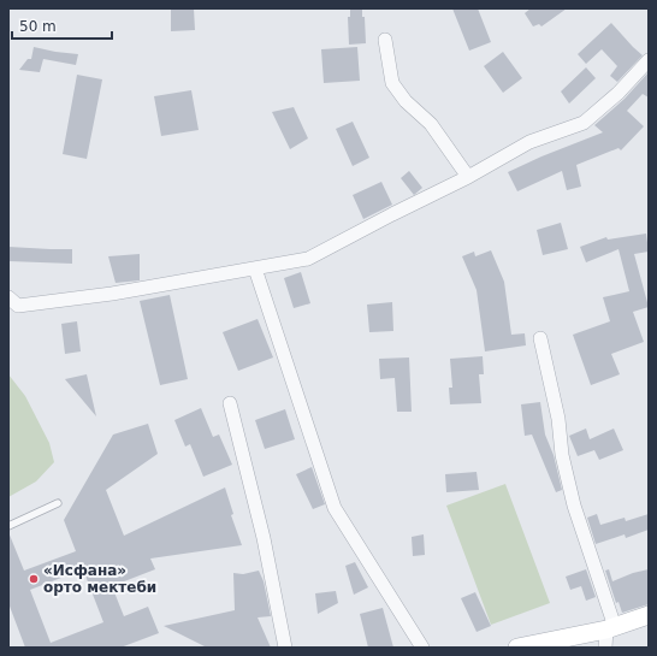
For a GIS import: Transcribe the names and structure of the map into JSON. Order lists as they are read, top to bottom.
{
  "places": ["«Исфана» орто мектеби"],
  "scale_bar": "50 m"
}
